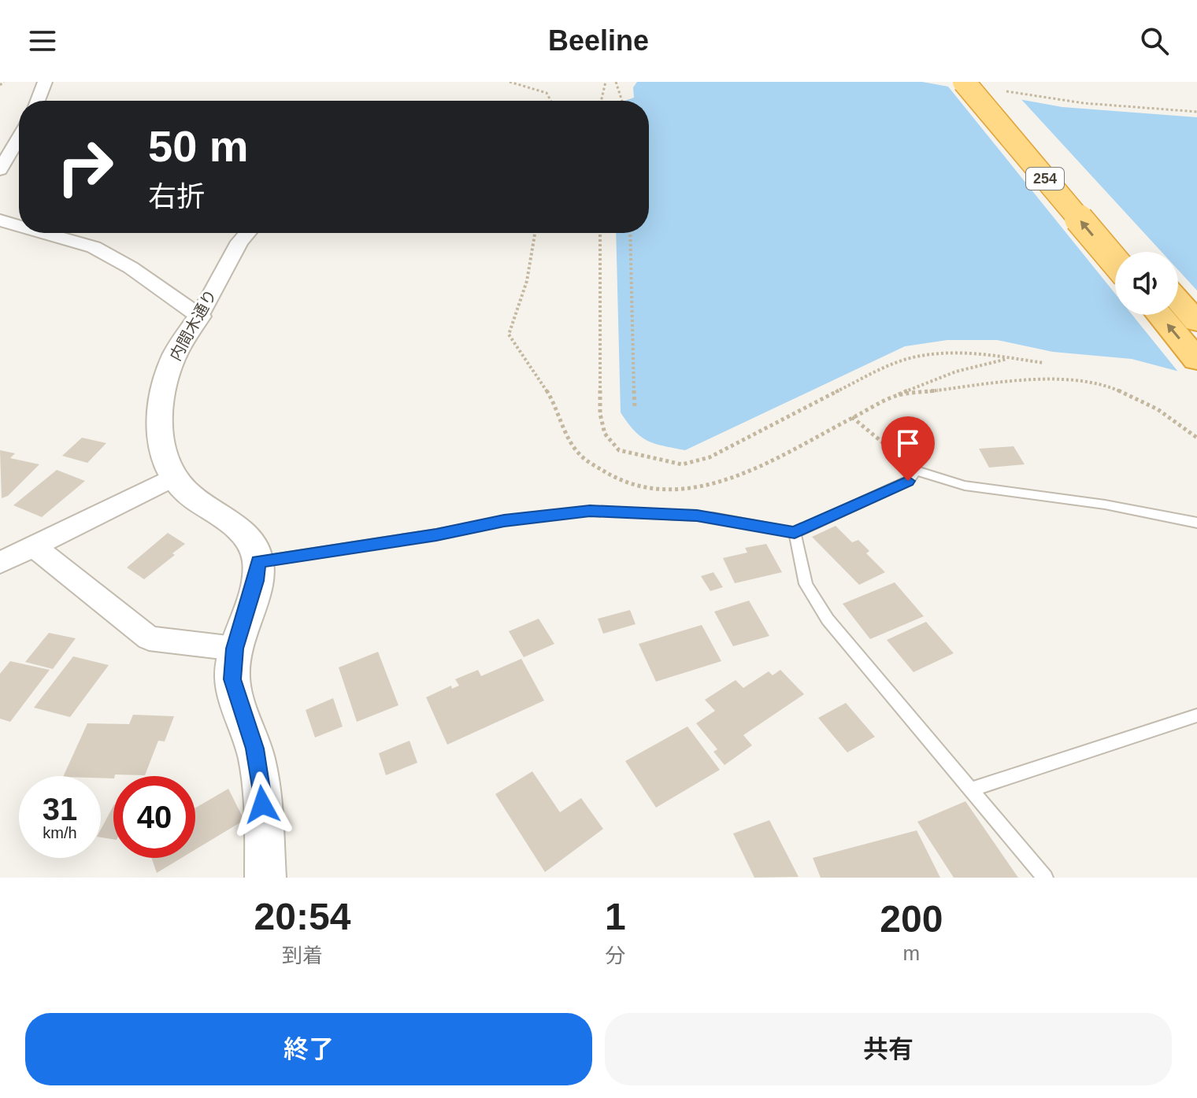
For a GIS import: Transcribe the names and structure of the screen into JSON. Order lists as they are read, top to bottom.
{
  "streets": {
    "highway": ["254"],
    "street": ["内間木通り"]
  },
  "page": {
    "header": "Beeline",
    "turn": ["50 m", "右折"],
    "speed": "31 km/h",
    "limit": "40",
    "eta": [
      "20:54",
      "到着",
      "1",
      "分",
      "200",
      "m"
    ],
    "buttons": ["終了", "共有"]
  }
}
